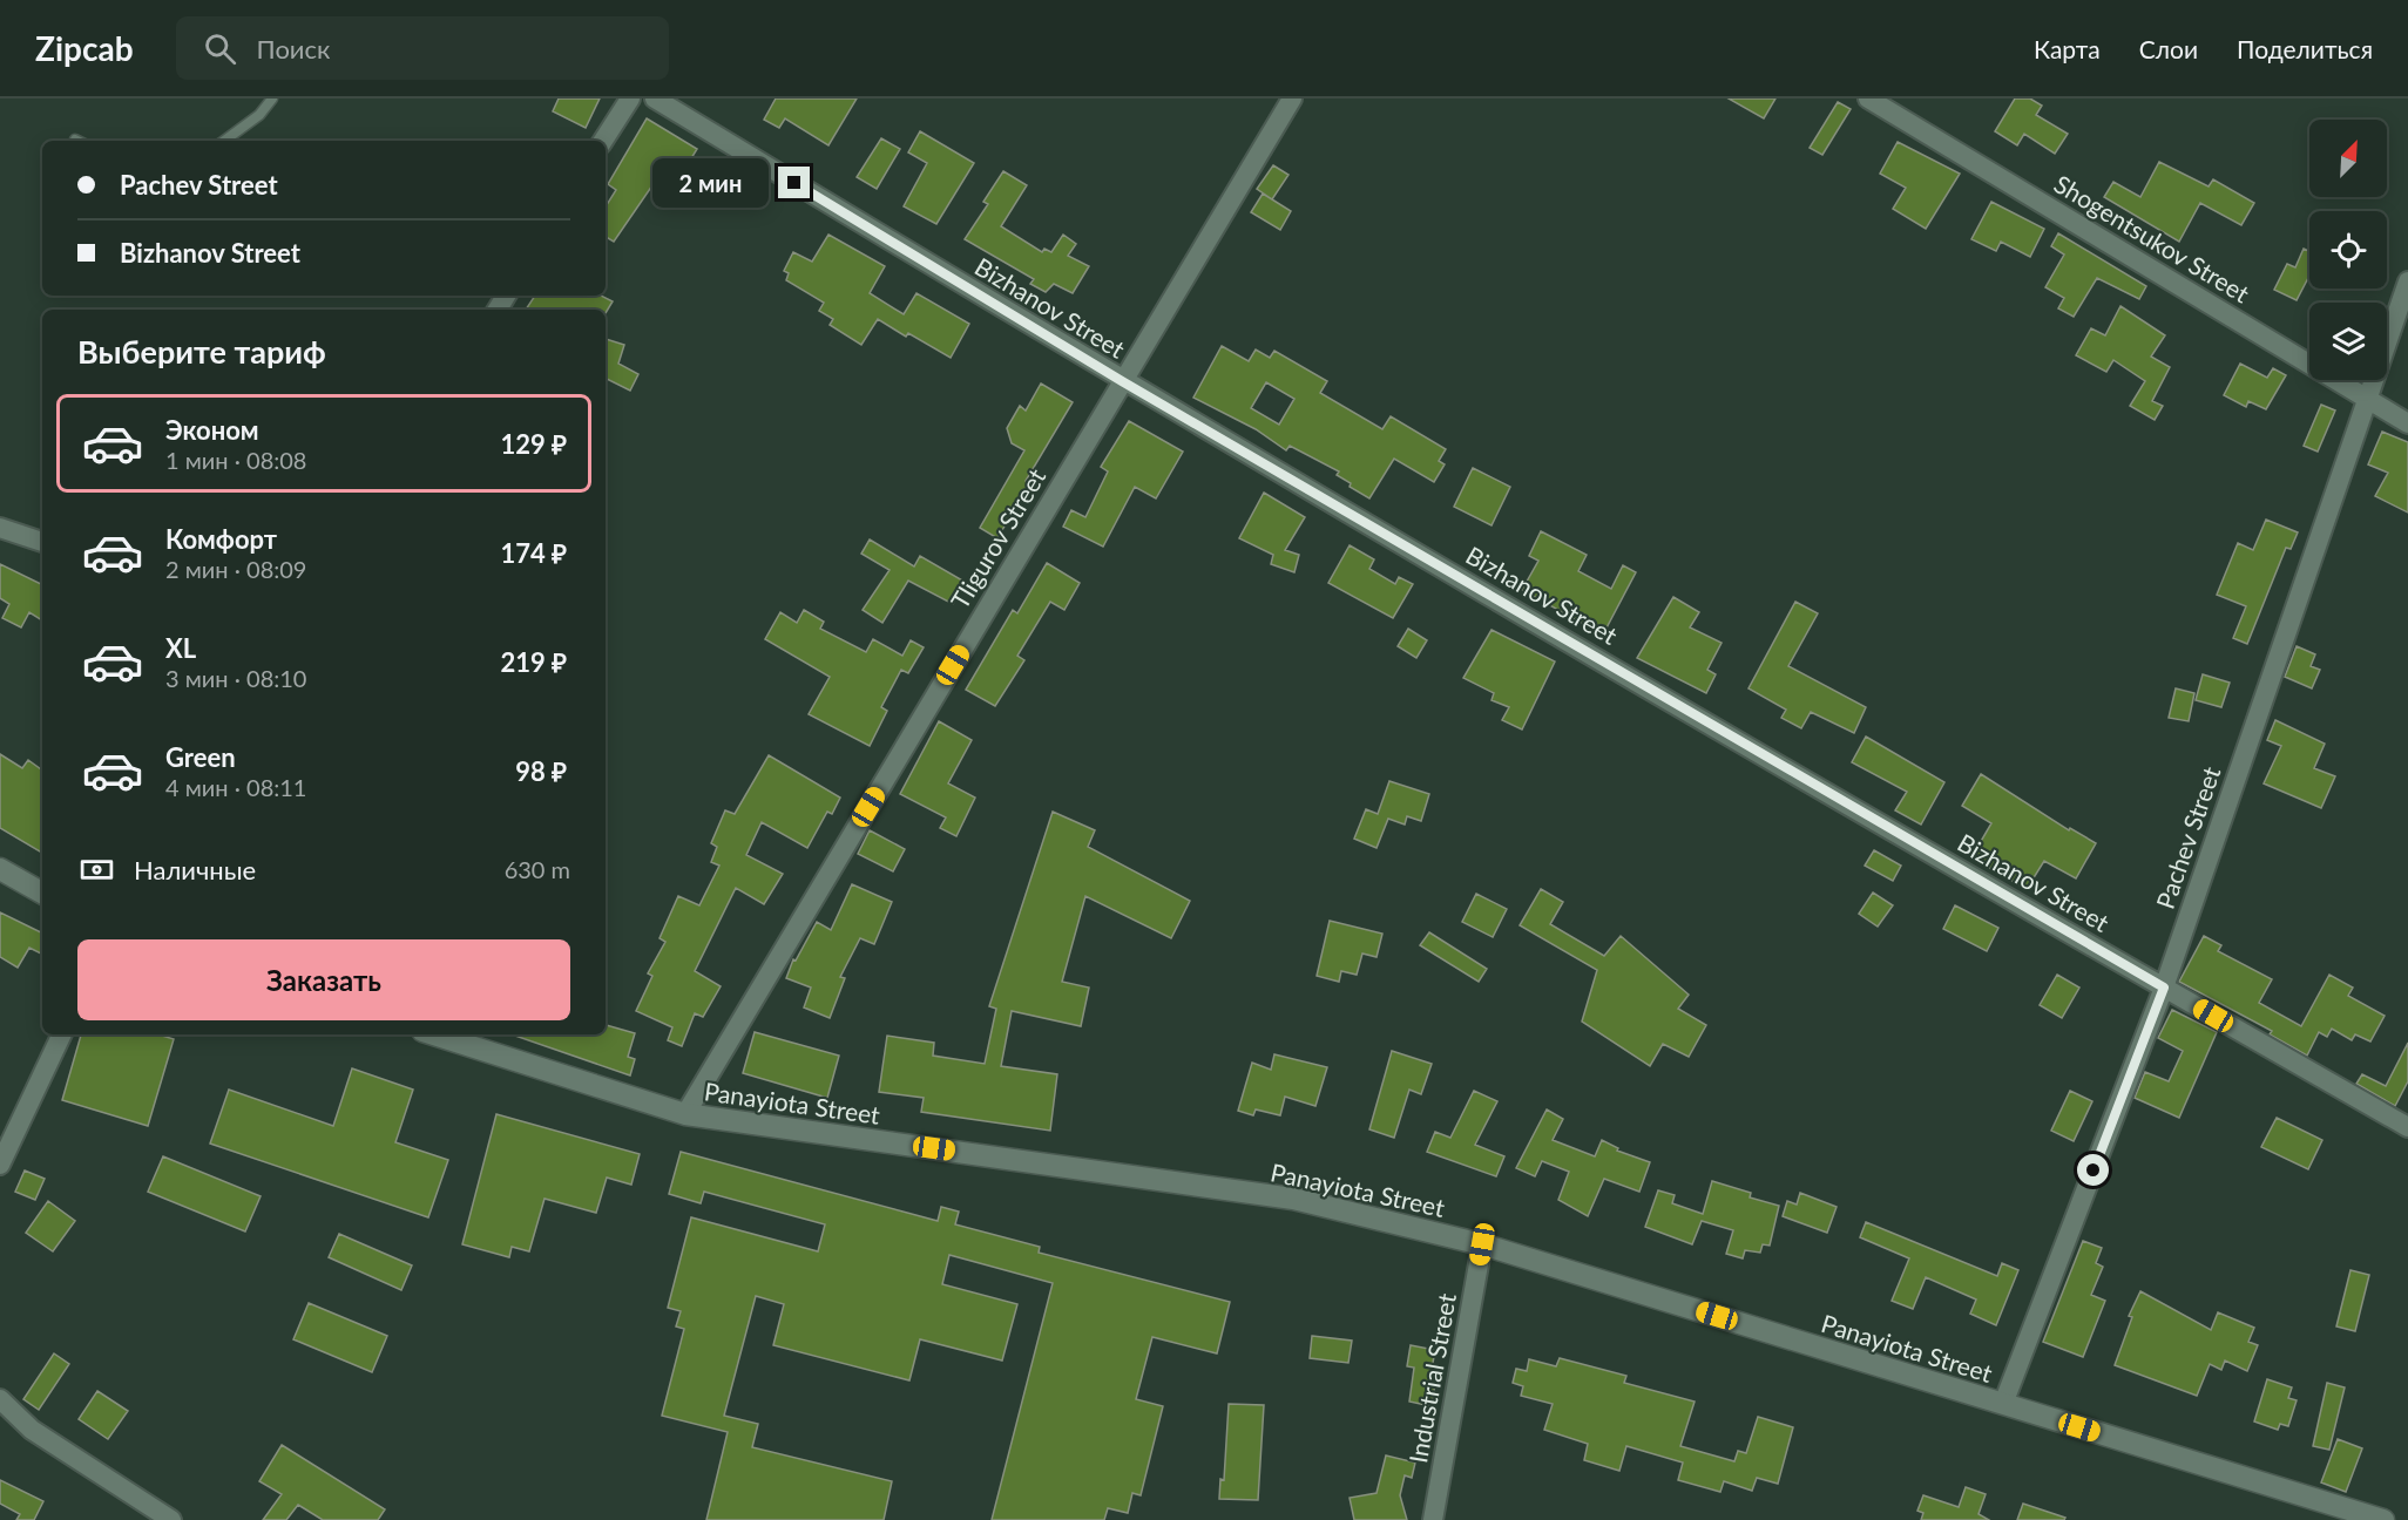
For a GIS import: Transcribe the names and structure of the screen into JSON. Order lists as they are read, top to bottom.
{
  "streets": {
    "street": [
      "Shogentsukov Street",
      "Bizhanov Street",
      "Tligurov Street",
      "Pachev Street",
      "Panayiota Street",
      "Industrial Street"
    ]
  },
  "crossings": [
    ["Shogentsukov Street", "Pachev Street"],
    ["Bizhanov Street", "Tligurov Street"],
    ["Bizhanov Street", "Pachev Street"],
    ["Tligurov Street", "Panayiota Street"],
    ["Pachev Street", "Panayiota Street"],
    ["Panayiota Street", "Industrial Street"]
  ],
  "north": "top right",
  "page": {
    "header": "Zipcab",
    "search": "Поиск",
    "nav": ["Карта", "Слои", "Поделиться"],
    "banner": ["Pachev Street", "Bizhanov Street"],
    "bubble": "2 мин",
    "heading": "Выберите тариф",
    "list": [
      {
        "name": "Эконом",
        "note": "1 мин · 08:08",
        "value": "129 ₽"
      },
      {
        "name": "Комфорт",
        "note": "2 мин · 08:09",
        "value": "174 ₽"
      },
      {
        "name": "XL",
        "note": "3 мин · 08:10",
        "value": "219 ₽"
      },
      {
        "name": "Green",
        "note": "4 мин · 08:11",
        "value": "98 ₽"
      }
    ],
    "pay": ["Наличные", "630 m"],
    "buttons": "Заказать"
  }
}
